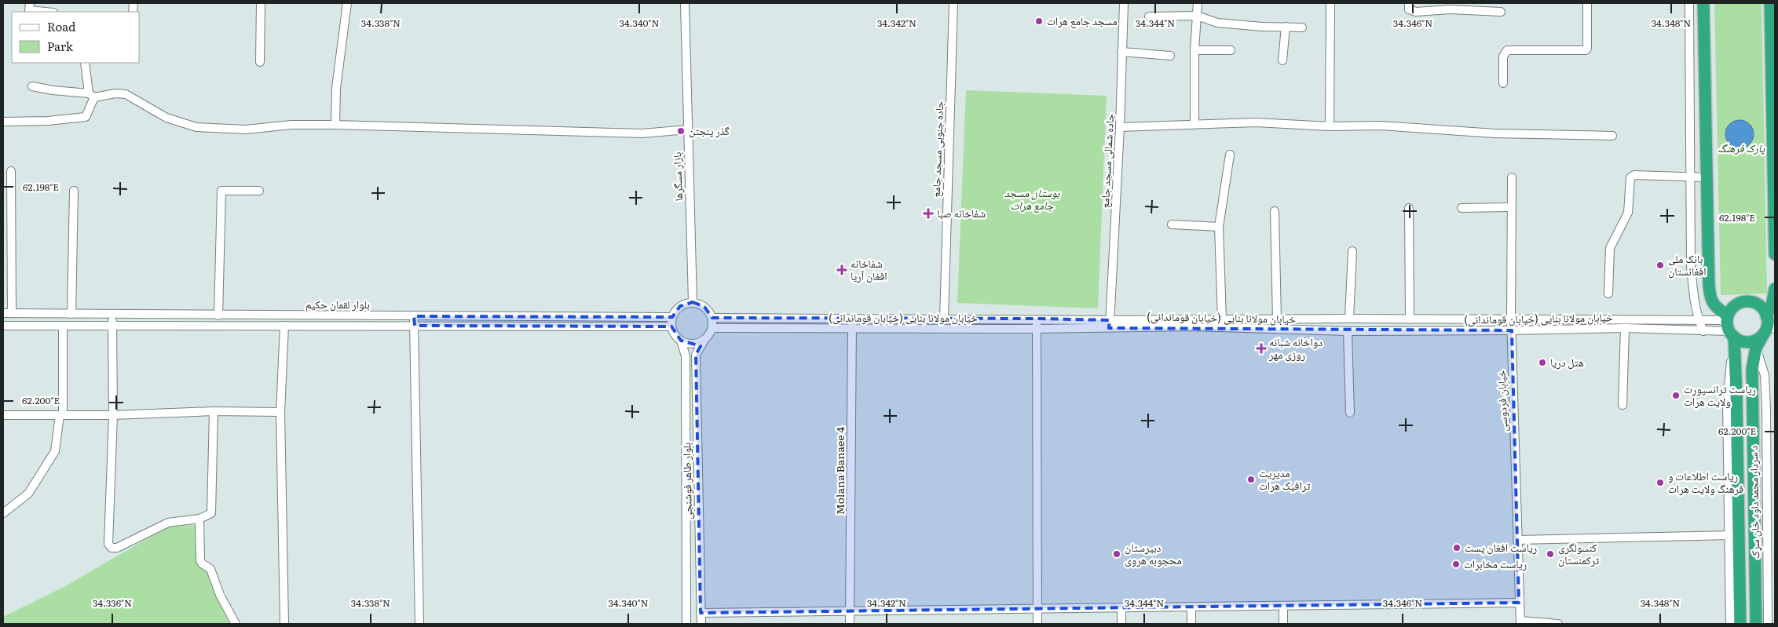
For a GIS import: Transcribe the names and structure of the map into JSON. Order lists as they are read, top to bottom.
{
  "streets": {
    "highway": ["د سردار محمد داود خان سړک"],
    "street": [
      "جاده جنوبی مسجد جامع",
      "جاده شمالی مسجد جامع",
      "بازار مسگرها",
      "بلوار لقمان حکیم",
      "خیابان مولانا بنایی (خیابان قوماندانی)",
      "خیابان فردوسی",
      "Molana Banaee 4",
      "بلوار طاهر فوشنجی"
    ]
  },
  "crossings": [
    ["جاده جنوبی مسجد جامع", "خیابان مولانا بنایی (خیابان قوماندانی)"],
    ["جاده شمالی مسجد جامع", "خیابان مولانا بنایی (خیابان قوماندانی)"],
    ["بازار مسگرها", "بلوار لقمان حکیم"],
    ["بازار مسگرها", "خیابان مولانا بنایی (خیابان قوماندانی)"],
    ["بازار مسگرها", "بلوار طاهر فوشنجی"],
    ["بلوار لقمان حکیم", "خیابان مولانا بنایی (خیابان قوماندانی)"],
    ["بلوار لقمان حکیم", "بلوار طاهر فوشنجی"],
    ["خیابان مولانا بنایی (خیابان قوماندانی)", "خیابان فردوسی"],
    ["خیابان مولانا بنایی (خیابان قوماندانی)", "Molana Banaee 4"],
    ["خیابان مولانا بنایی (خیابان قوماندانی)", "بلوار طاهر فوشنجی"],
    ["خیابان مولانا بنایی (خیابان قوماندانی)", "د سردار محمد داود خان سړک"]
  ],
  "parks": ["پارک فرهنگ", "بوستان مسجد جامع هرات"],
  "places": {
    "other": [
      "مسجد جامع هرات",
      "گذر پنجتن",
      "بانک ملی افغانستان",
      "هتل دریا",
      "ریاست ترانسپورت ولایت هرات",
      "مدیریت ترافیک هرات",
      "ریاست اطلاعات و فرهنگ ولایت هرات",
      "ریاست افغان پست",
      "دبیرستان محجوبه هروی",
      "کنسولگری ترکمنستان",
      "ریاست مخابرات"
    ],
    "health": ["شفاخانه صبا", "شفاخانه افغان آریا", "دواخانه شبانه روزی مهر"]
  },
  "legend": ["Road", "Park"],
  "coordinates": [
    "34.338°N",
    "34.340°N",
    "34.342°N",
    "34.344°N",
    "34.346°N",
    "34.348°N",
    "62.198°E",
    "62.200°E",
    "34.336°N"
  ]
}
